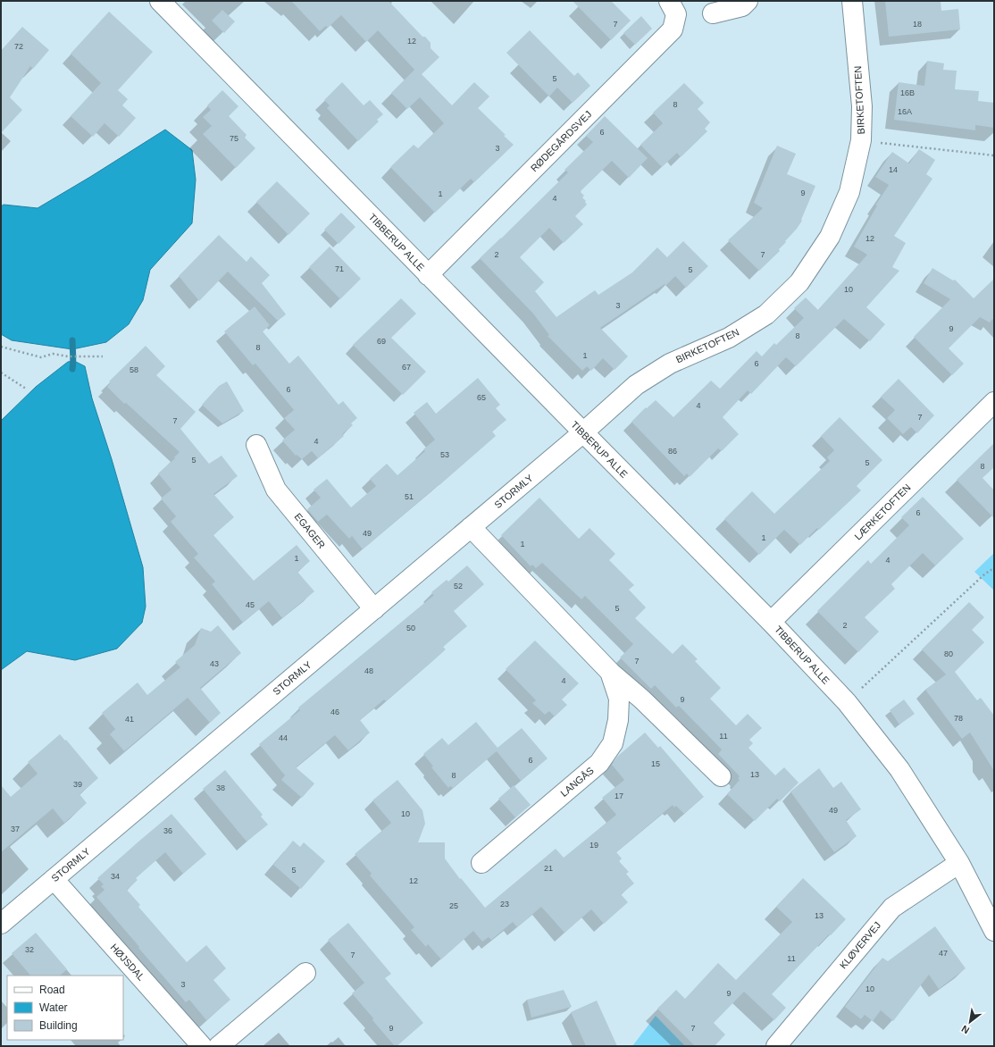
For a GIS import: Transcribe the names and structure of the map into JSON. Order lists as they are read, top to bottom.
{
  "streets": {
    "street": [
      "BIRKETOFTEN",
      "RØDEGÅRDSVEJ",
      "TIBBERUP ALLE",
      "STORMLY",
      "LÆRKETOFTEN",
      "EGAGER",
      "LANGÅS",
      "KLØVERVEJ",
      "HØJSDAL"
    ]
  },
  "crossings": [
    ["BIRKETOFTEN", "TIBBERUP ALLE"],
    ["BIRKETOFTEN", "STORMLY"],
    ["RØDEGÅRDSVEJ", "TIBBERUP ALLE"],
    ["TIBBERUP ALLE", "STORMLY"],
    ["TIBBERUP ALLE", "LÆRKETOFTEN"],
    ["TIBBERUP ALLE", "KLØVERVEJ"],
    ["STORMLY", "EGAGER"],
    ["STORMLY", "LANGÅS"],
    ["STORMLY", "HØJSDAL"]
  ],
  "house_numbers": [
    "7",
    "18",
    "12",
    "72",
    "5",
    "16B",
    "8",
    "16A",
    "6",
    "75",
    "3",
    "14",
    "9",
    "1",
    "4",
    "12",
    "2",
    "7",
    "71",
    "5",
    "10",
    "3",
    "9",
    "8",
    "69",
    "8",
    "1",
    "6",
    "67",
    "58",
    "6",
    "65",
    "4",
    "7",
    "7",
    "4",
    "86",
    "53",
    "5",
    "5",
    "8",
    "51",
    "6",
    "49",
    "1",
    "1",
    "1",
    "4",
    "52",
    "45",
    "5",
    "2",
    "50",
    "80",
    "7",
    "43",
    "48",
    "4",
    "9",
    "46",
    "78",
    "41",
    "11",
    "44",
    "6",
    "15",
    "13",
    "8",
    "39",
    "38",
    "17",
    "49",
    "10",
    "37",
    "36",
    "19",
    "21",
    "5",
    "34",
    "12",
    "23",
    "25",
    "13",
    "32",
    "47",
    "7",
    "11",
    "3",
    "10",
    "9",
    "9",
    "7"
  ],
  "legend": ["Road", "Water", "Building"],
  "north": "bottom left"
}
